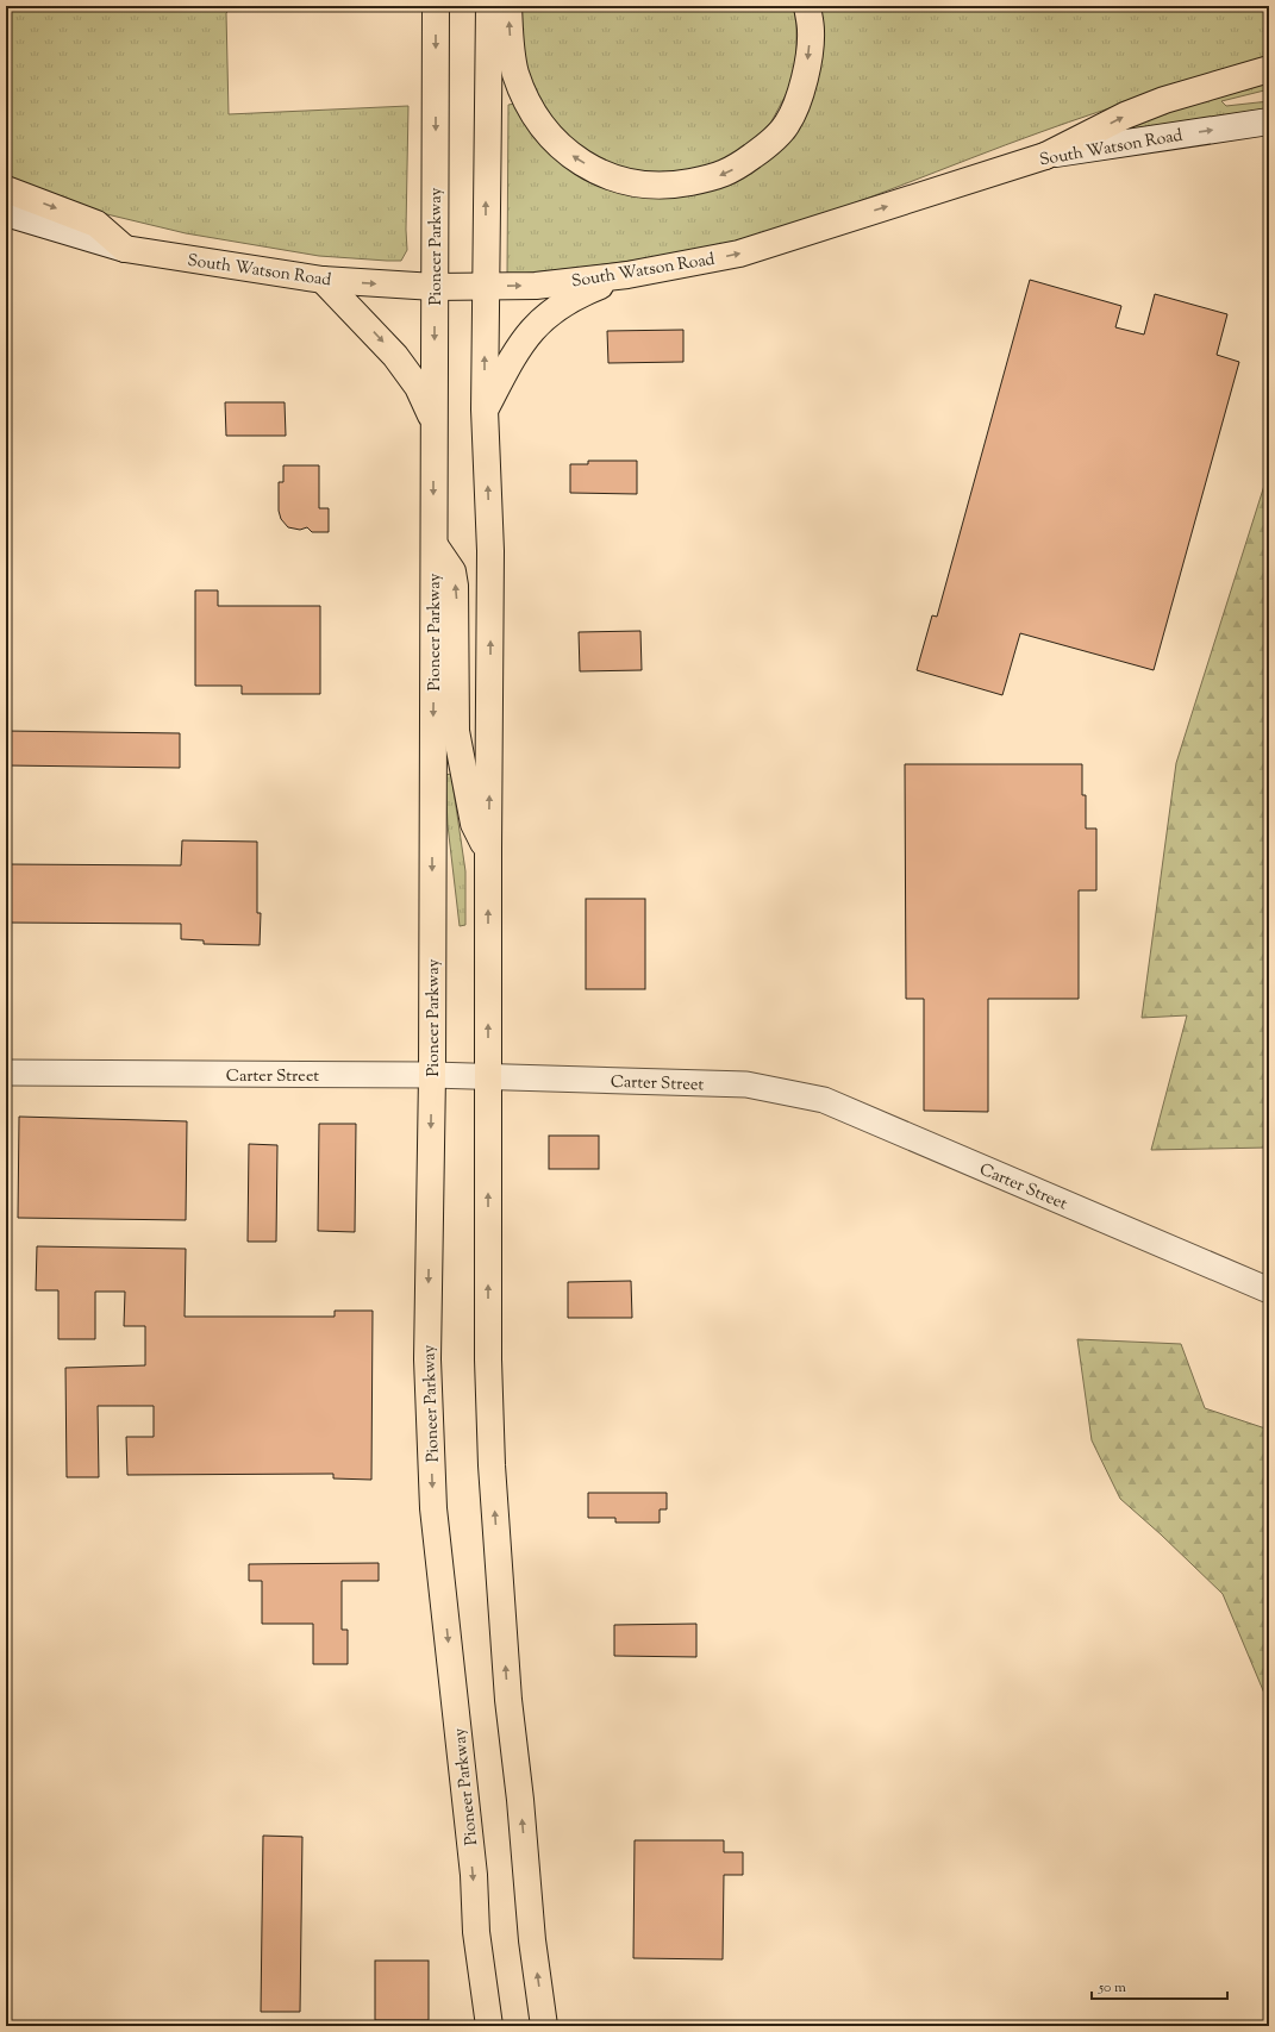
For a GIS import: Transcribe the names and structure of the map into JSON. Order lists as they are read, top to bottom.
{
  "streets": {
    "main road": ["South Watson Road", "Pioneer Parkway"],
    "street": ["Carter Street"]
  },
  "crossings": [
    ["South Watson Road", "Pioneer Parkway"],
    ["Pioneer Parkway", "Carter Street"]
  ],
  "one_way": ["South Watson Road"],
  "scale_bar": "50 m"
}
